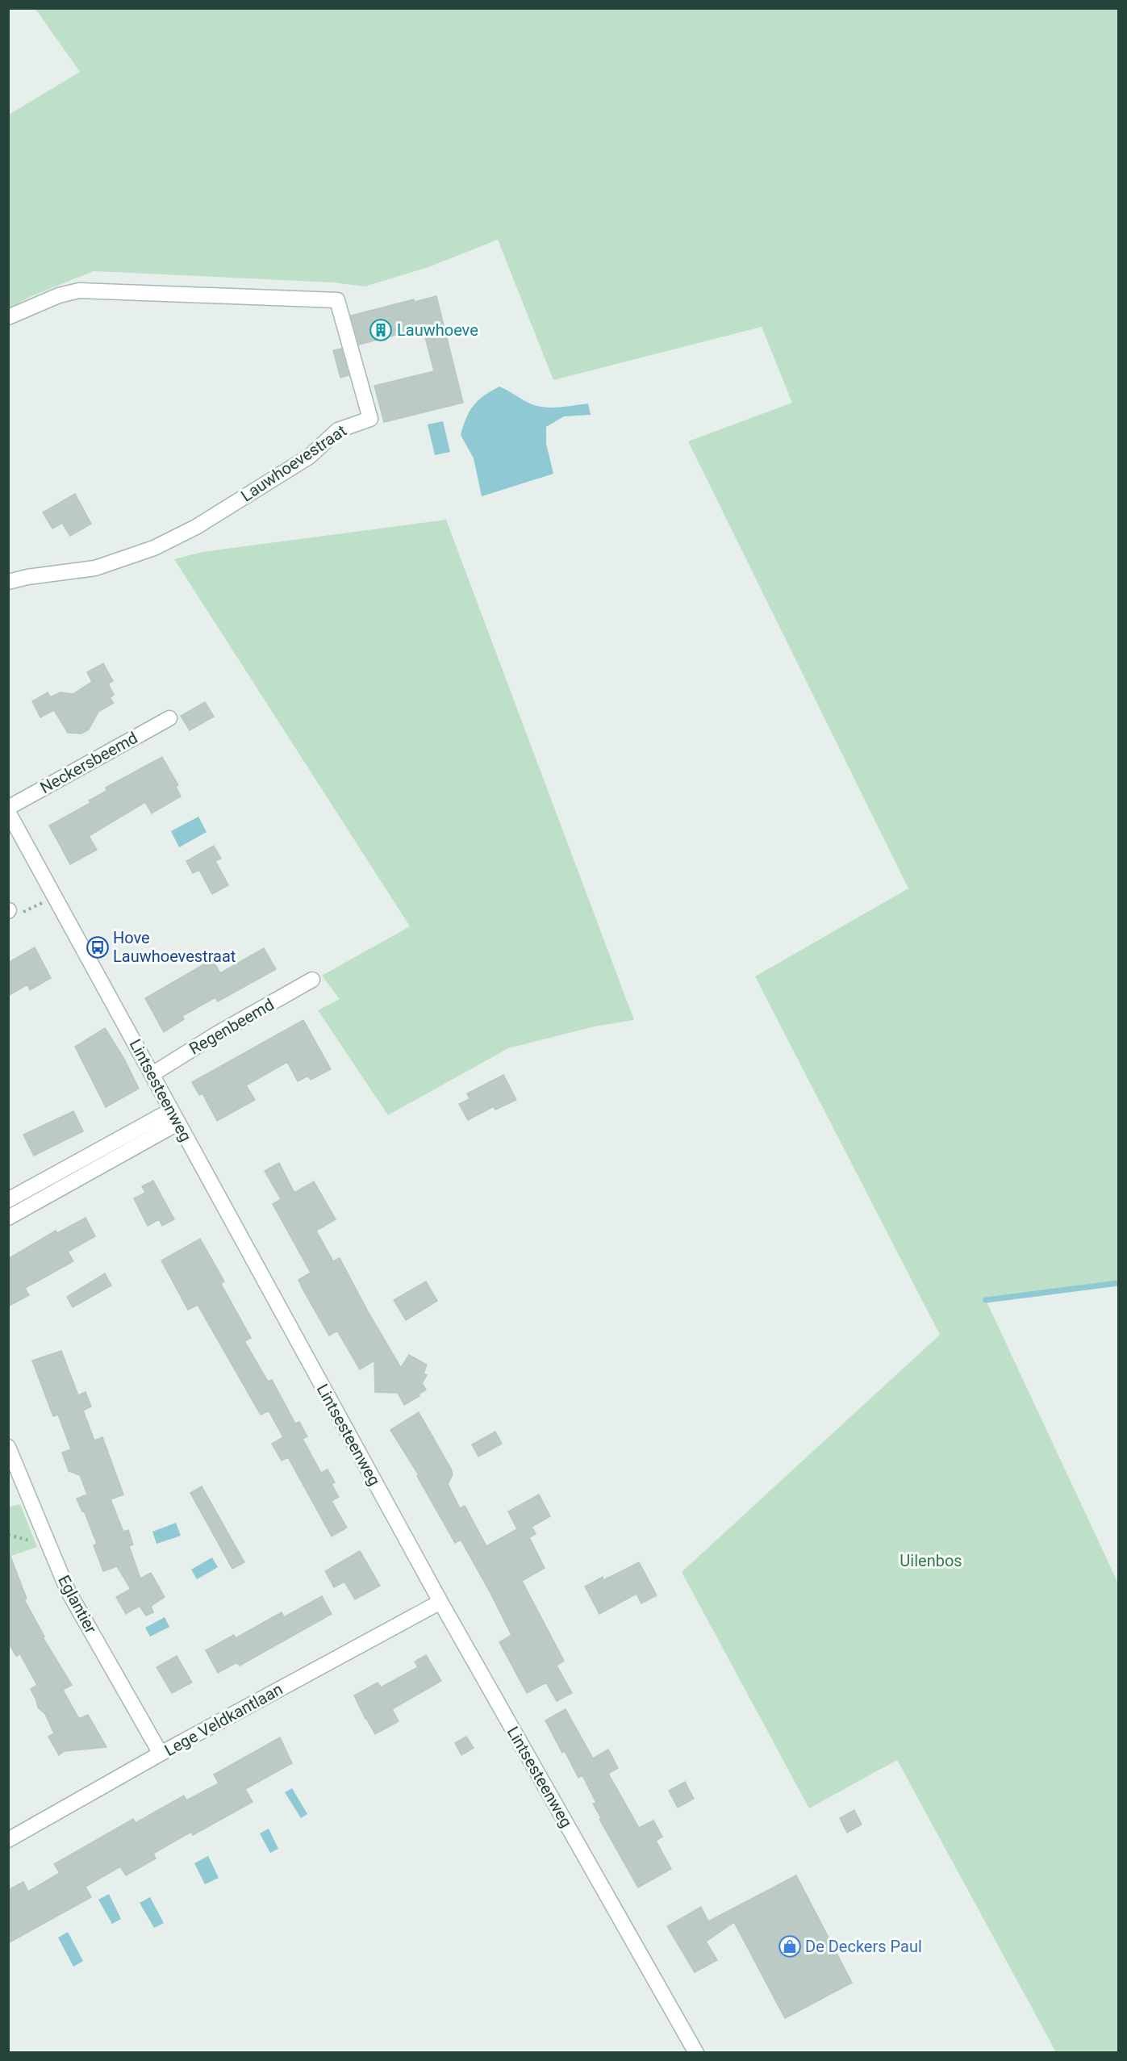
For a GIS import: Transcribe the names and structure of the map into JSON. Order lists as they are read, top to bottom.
{
  "streets": {
    "street": [
      "Lauwhoevestraat",
      "Neckersbeemd",
      "Regenbeemd",
      "Lintsesteenweg",
      "Eglantier",
      "Lege Veldkantlaan"
    ]
  },
  "crossings": [
    ["Regenbeemd", "Lintsesteenweg"],
    ["Lintsesteenweg", "Lege Veldkantlaan"],
    ["Eglantier", "Lege Veldkantlaan"]
  ],
  "parks": ["Uilenbos"],
  "places": {
    "building": ["Lauwhoeve"],
    "bus stop": ["Hove Lauwhoevestraat"],
    "shop": ["De Deckers Paul"]
  }
}
